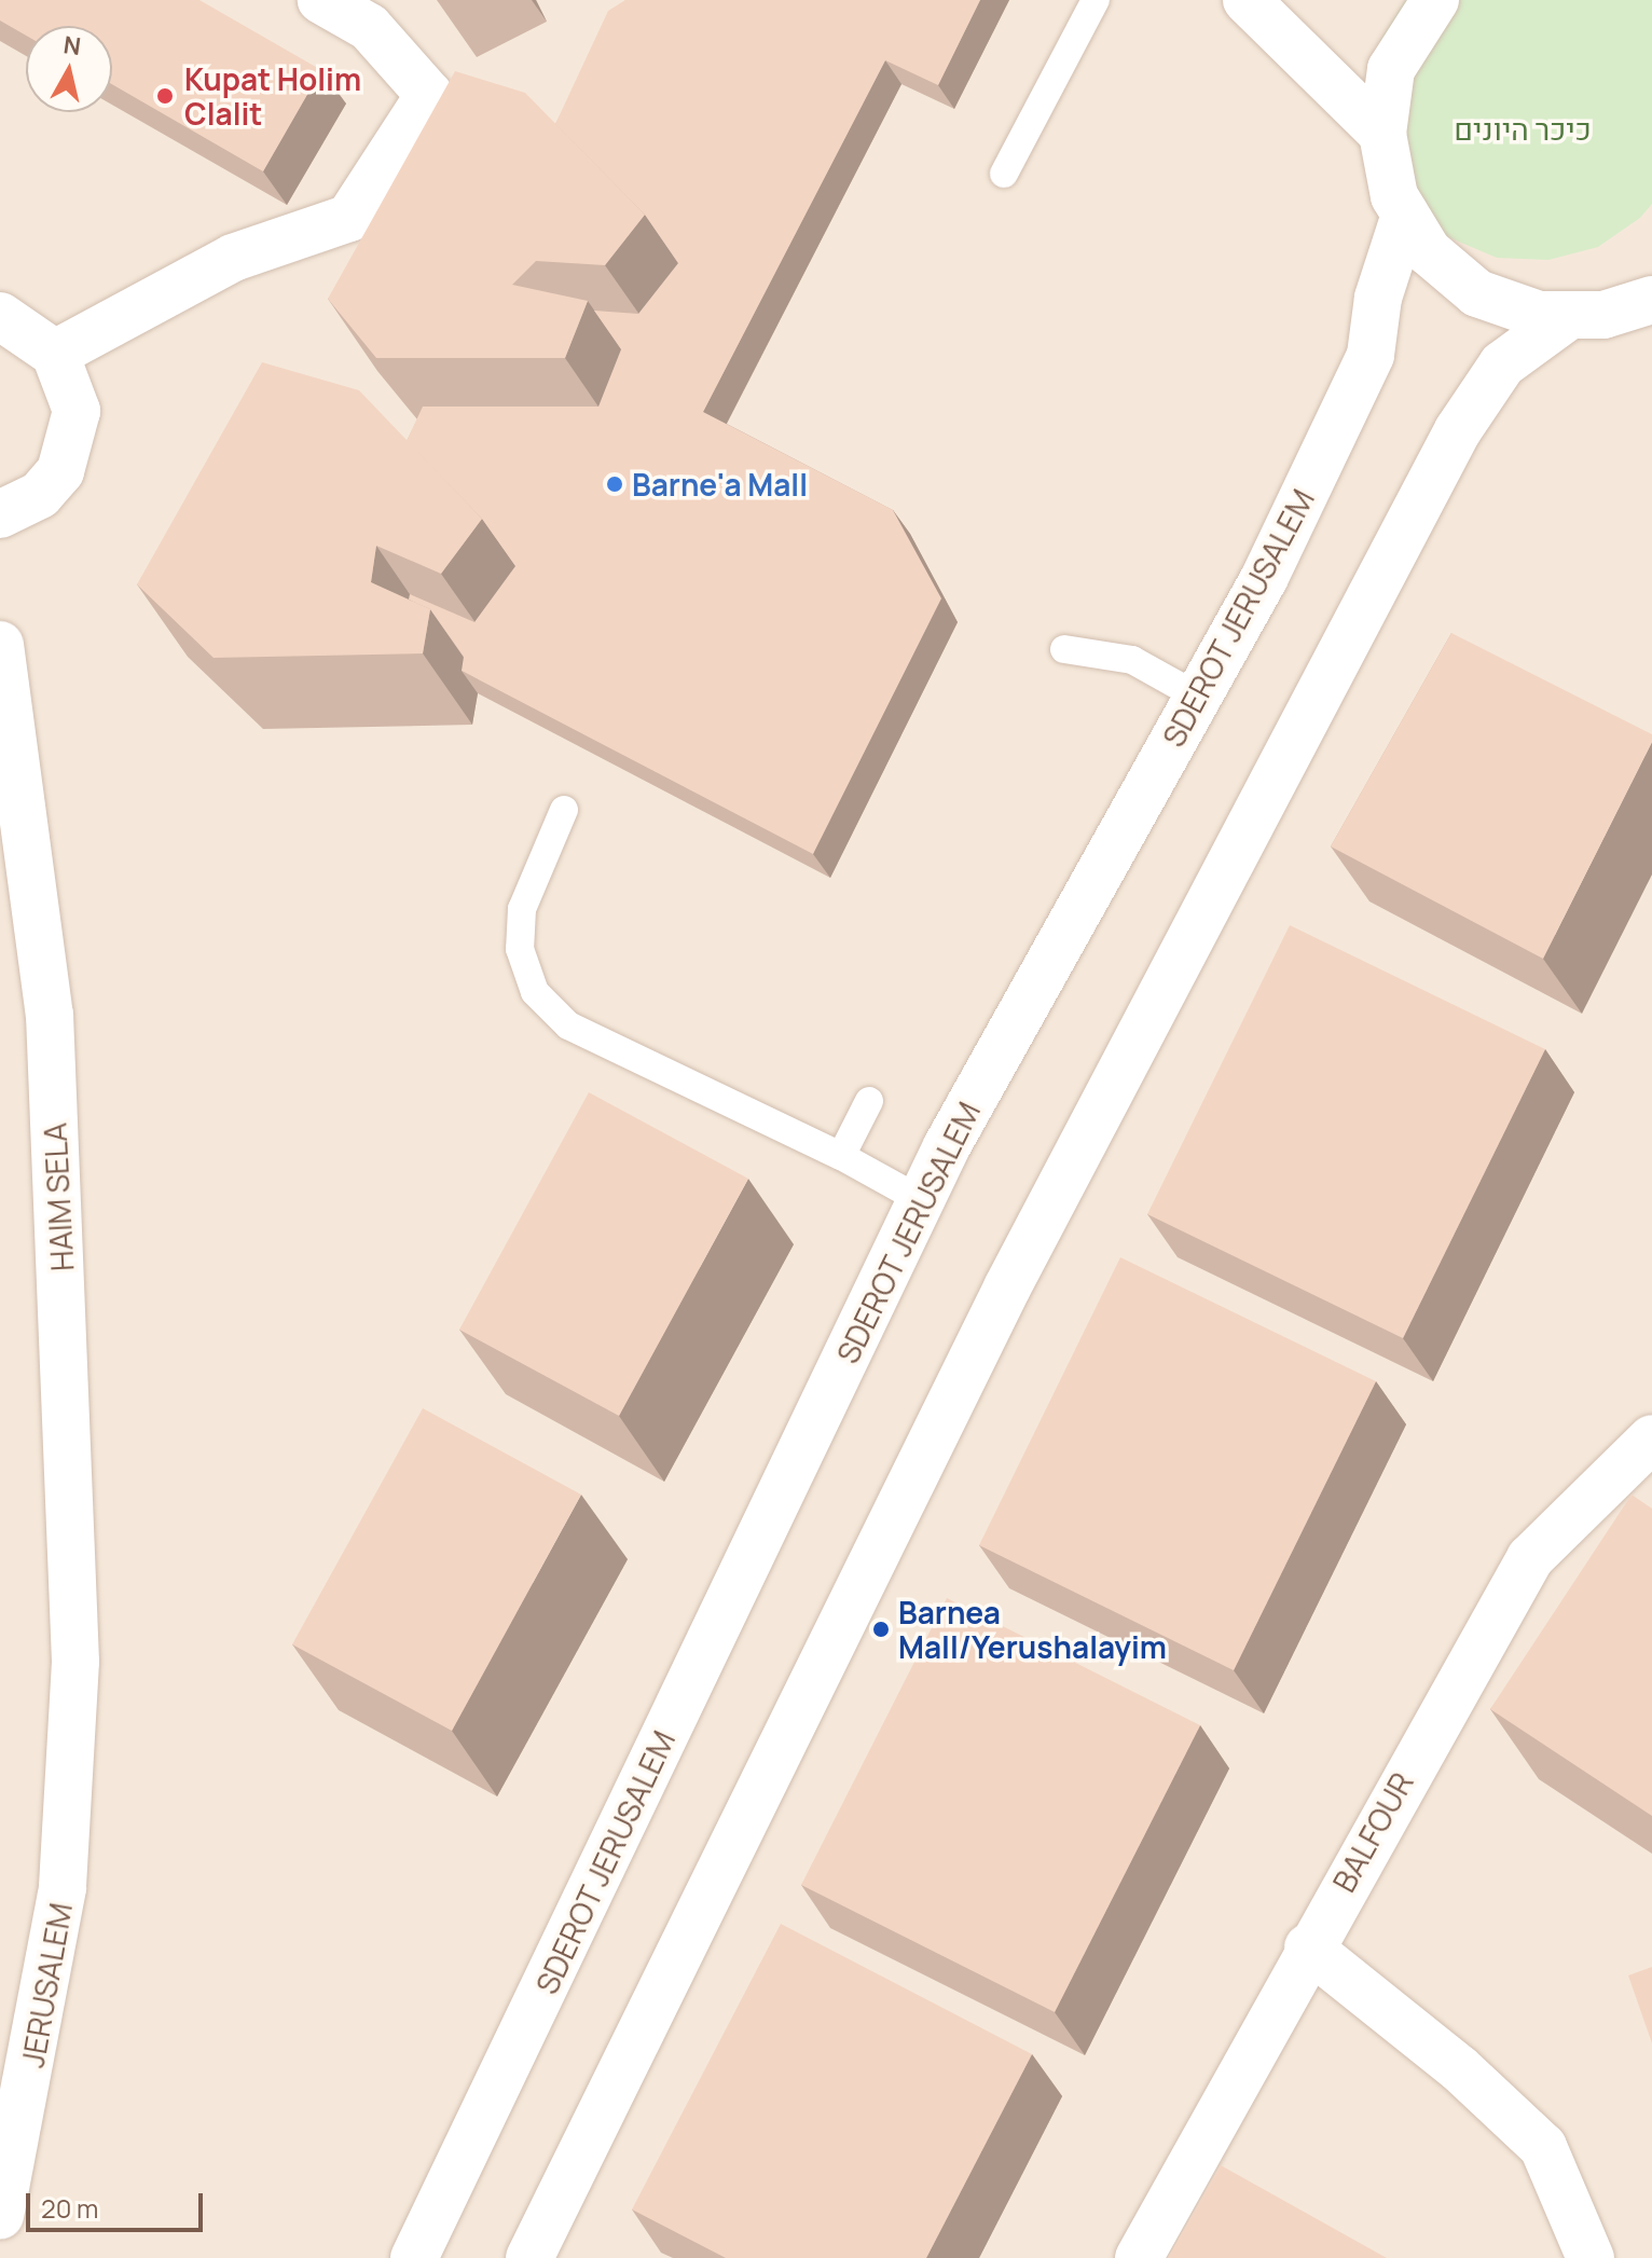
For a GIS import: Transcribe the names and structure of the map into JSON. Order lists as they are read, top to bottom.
{
  "streets": {
    "main road": [
      "SDEROT JERUSALEM",
      "HAIM SELA",
      "BALFOUR",
      "JERUSALEM"
    ]
  },
  "crossings": [
    ["HAIM SELA", "JERUSALEM"]
  ],
  "parks": ["כיכר היונים"],
  "places": ["Kupat Holim Clalit", "Barne'a Mall", "Barnea Mall/Yerushalayim"],
  "scale_bar": "20 m",
  "north": "top"
}
